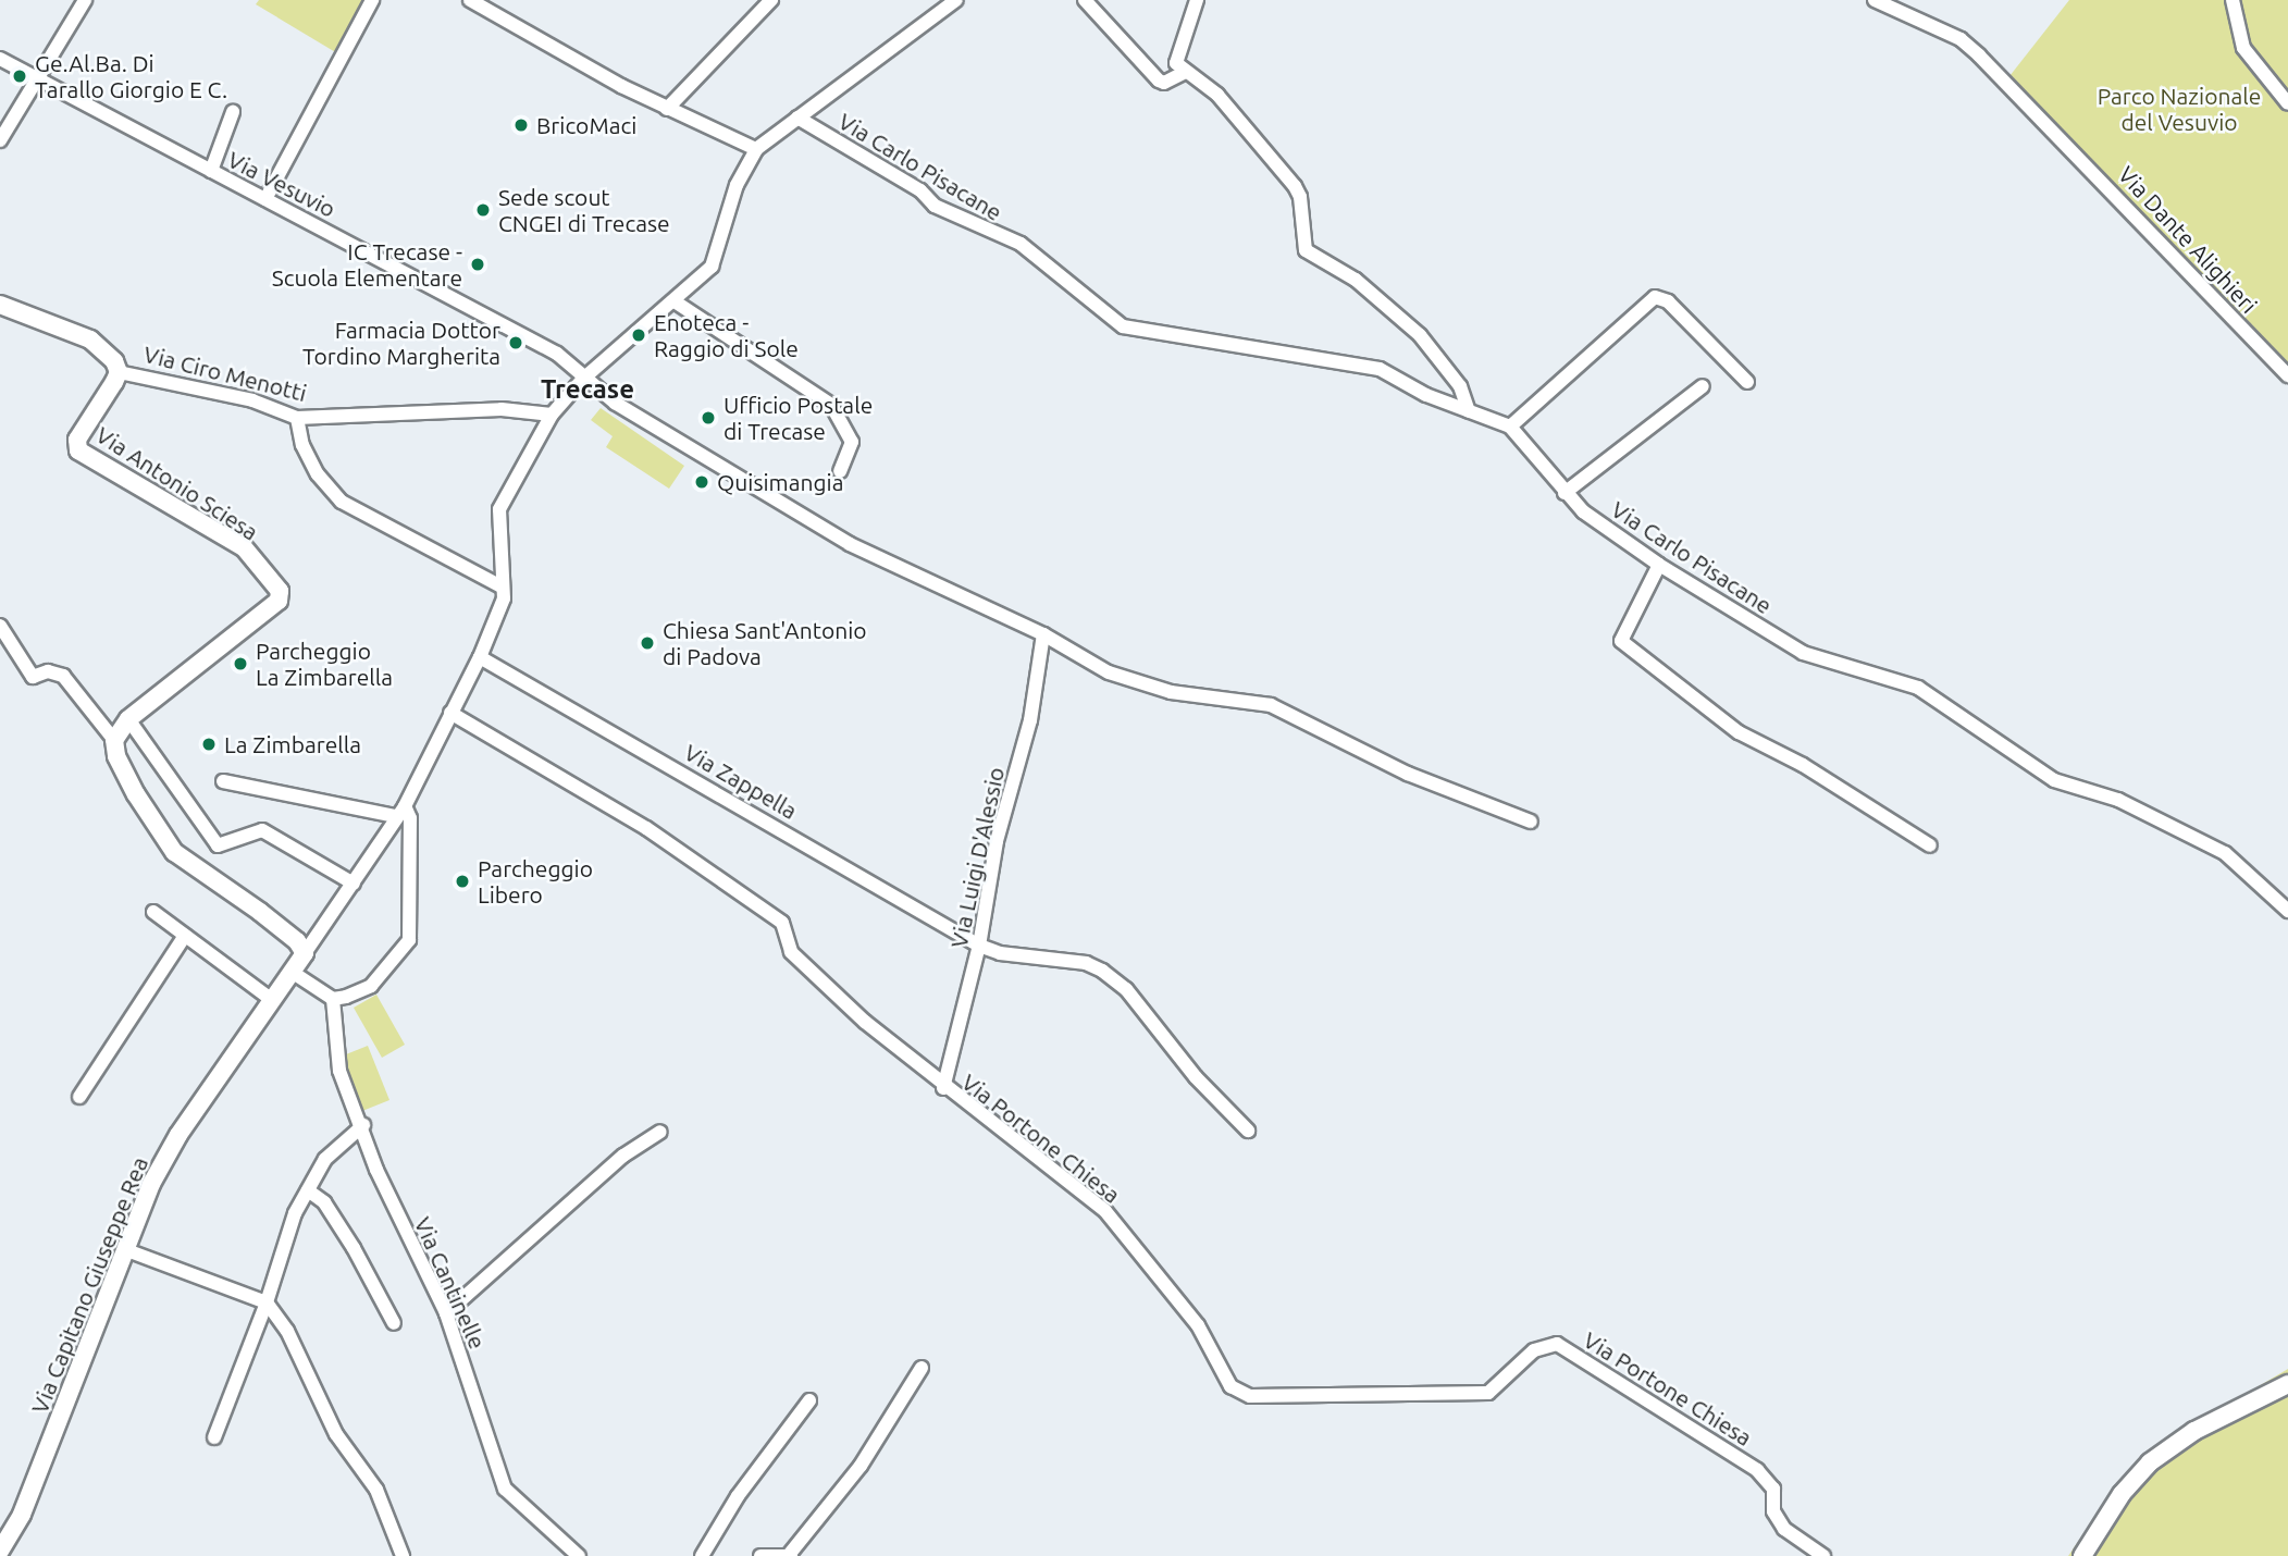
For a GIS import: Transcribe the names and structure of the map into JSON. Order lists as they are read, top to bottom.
{
  "streets": {
    "street": [
      "Via Carlo Pisacane",
      "Via Vesuvio",
      "Via Dante Alighieri",
      "Via Ciro Menotti",
      "Via Antonio Sciesa",
      "Via Zappella",
      "Via Luigi D'Alessio",
      "Via Portone Chiesa",
      "Via Cantinelle",
      "Via Capitano Giuseppe Rea"
    ]
  },
  "crossings": [
    ["Via Vesuvio", "Via Luigi D'Alessio"],
    ["Via Ciro Menotti", "Via Antonio Sciesa"],
    ["Via Zappella", "Via Luigi D'Alessio"],
    ["Via Luigi D'Alessio", "Via Portone Chiesa"]
  ],
  "districts": ["Trecase"],
  "parks": ["Parco Nazionale del Vesuvio"],
  "places": [
    "Ge.Al.Ba. Di Tarallo Giorgio E C.",
    "BricoMaci",
    "Sede scout CNGEI di Trecase",
    "IC Trecase - Scuola Elementare",
    "Enoteca - Raggio di Sole",
    "Farmacia Dottor Tordino Margherita",
    "Ufficio Postale di Trecase",
    "Quisimangia",
    "Chiesa Sant'Antonio di Padova",
    "Parcheggio La Zimbarella",
    "La Zimbarella",
    "Parcheggio Libero"
  ]
}
